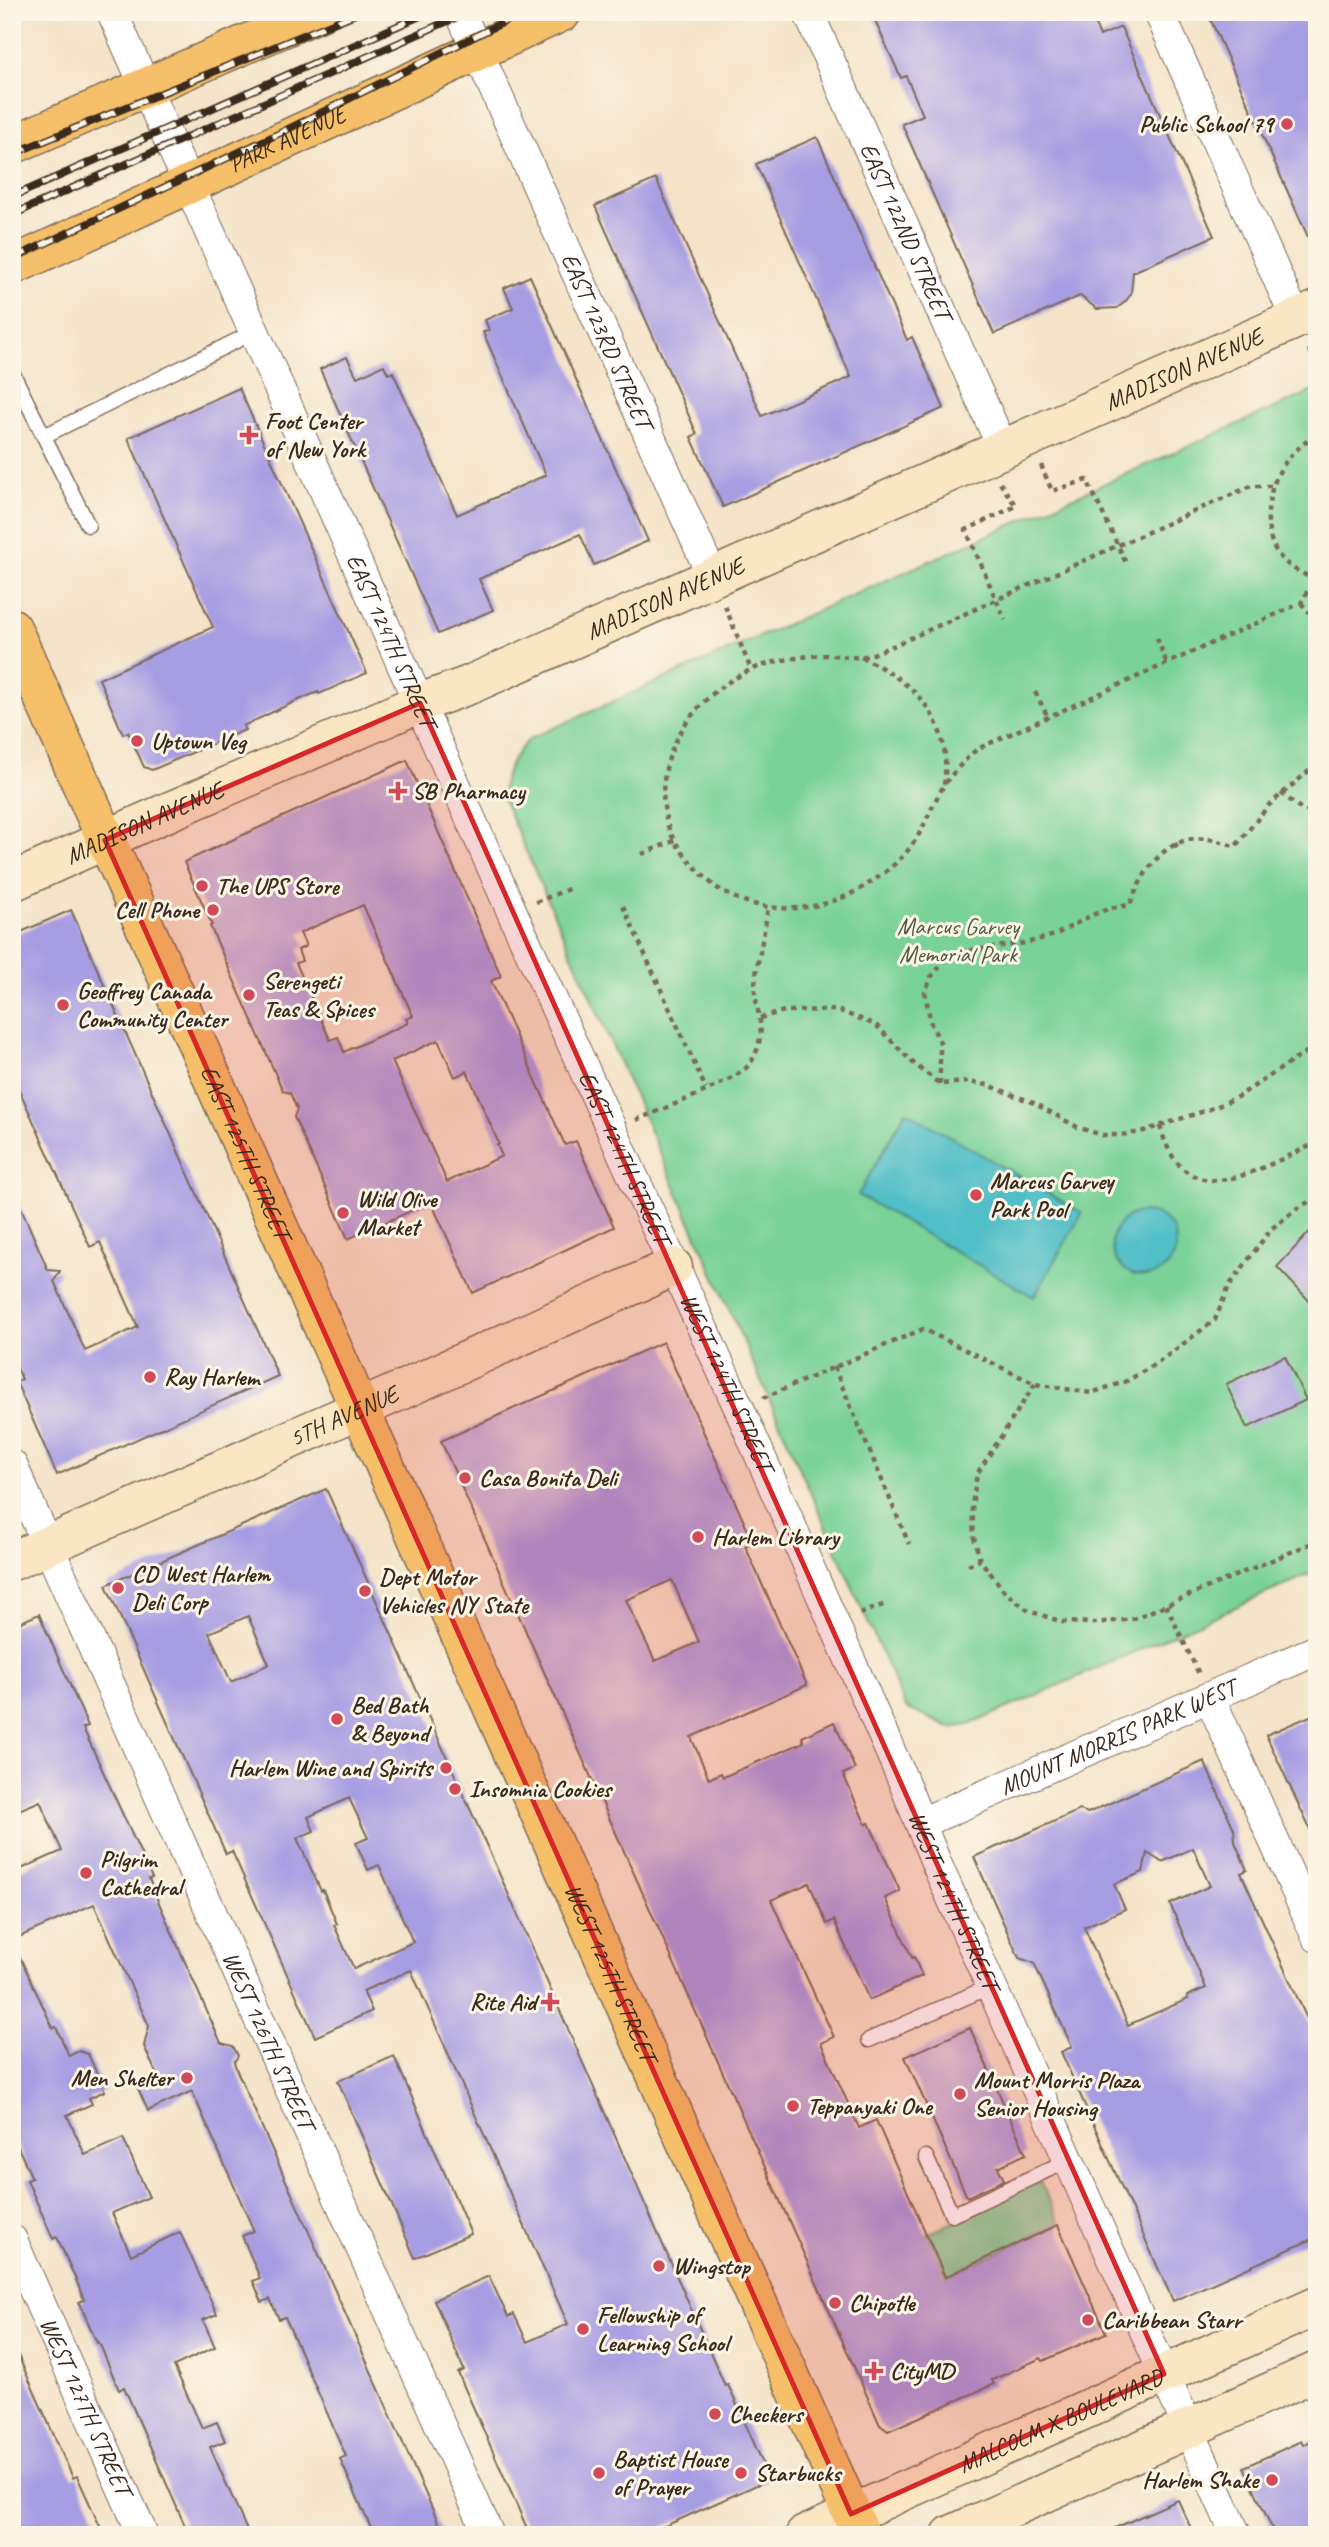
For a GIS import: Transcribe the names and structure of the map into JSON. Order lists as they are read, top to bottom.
{
  "streets": {
    "main road": [
      "PARK AVENUE",
      "MADISON AVENUE",
      "EAST 125TH STREET",
      "5TH AVENUE",
      "WEST 125TH STREET",
      "MALCOLM X BOULEVARD"
    ],
    "street": [
      "EAST 122ND STREET",
      "EAST 123RD STREET",
      "EAST 124TH STREET",
      "WEST 124TH STREET",
      "MOUNT MORRIS PARK WEST",
      "WEST 126TH STREET",
      "WEST 127TH STREET"
    ]
  },
  "crossings": [
    ["PARK AVENUE", "EAST 123RD STREET"],
    ["PARK AVENUE", "EAST 124TH STREET"],
    ["EAST 122ND STREET", "MADISON AVENUE"],
    ["EAST 123RD STREET", "MADISON AVENUE"],
    ["MADISON AVENUE", "EAST 124TH STREET"],
    ["MADISON AVENUE", "EAST 125TH STREET"],
    ["EAST 124TH STREET", "WEST 124TH STREET"],
    ["EAST 124TH STREET", "5TH AVENUE"],
    ["EAST 125TH STREET", "5TH AVENUE"],
    ["EAST 125TH STREET", "WEST 125TH STREET"],
    ["WEST 124TH STREET", "5TH AVENUE"],
    ["WEST 124TH STREET", "MOUNT MORRIS PARK WEST"],
    ["WEST 124TH STREET", "MALCOLM X BOULEVARD"],
    ["5TH AVENUE", "WEST 125TH STREET"],
    ["5TH AVENUE", "WEST 126TH STREET"],
    ["WEST 125TH STREET", "MALCOLM X BOULEVARD"]
  ],
  "parks": ["Marcus Garvey Memorial Park"],
  "places": {
    "other": [
      "Public School 79",
      "Uptown Veg",
      "The UPS Store",
      "Cell Phone",
      "Serengeti Teas & Spices",
      "Geoffrey Canada Community Center",
      "Marcus Garvey Park Pool",
      "Wild Olive Market",
      "Ray Harlem",
      "Casa Bonita Deli",
      "Harlem Library",
      "CD West Harlem Deli Corp",
      "Dept Motor Vehicles NY State",
      "Bed Bath & Beyond",
      "Harlem Wine and Spirits",
      "Insomnia Cookies",
      "Pilgrim Cathedral",
      "Men Shelter",
      "Mount Morris Plaza Senior Housing",
      "Teppanyaki One",
      "Wingstop",
      "Chipotle",
      "Caribbean Starr",
      "Fellowship of Learning School",
      "Checkers",
      "Baptist House of Prayer",
      "Starbucks",
      "Harlem Shake"
    ],
    "health": [
      "Foot Center of New York",
      "SB Pharmacy",
      "Rite Aid",
      "CityMD"
    ]
  }
}
